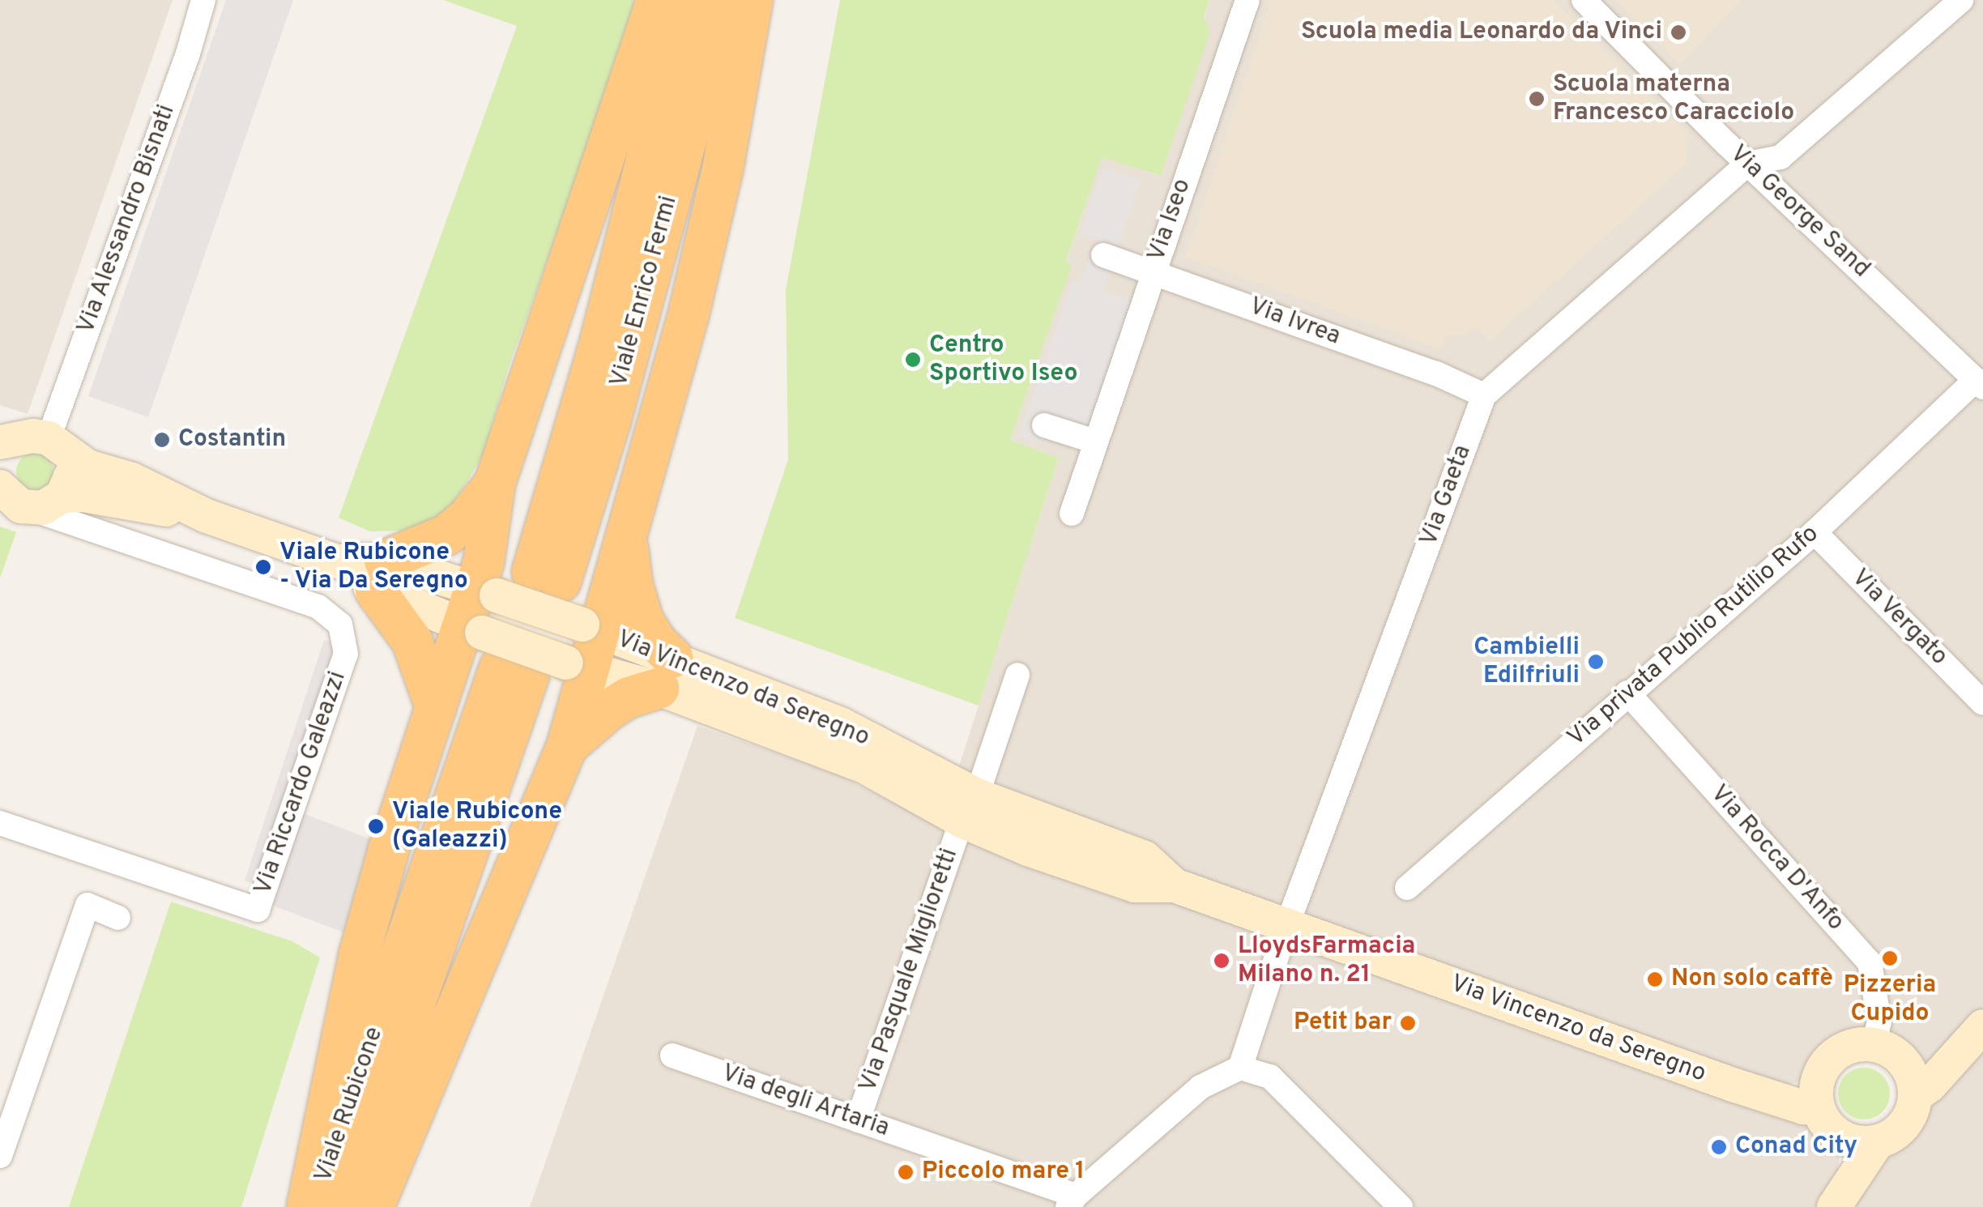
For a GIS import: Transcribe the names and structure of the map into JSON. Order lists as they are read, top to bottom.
{
  "streets": {
    "highway": ["Viale Enrico Fermi", "Viale Rubicone"],
    "main road": ["Via Vincenzo da Seregno"],
    "street": [
      "Via George Sand",
      "Via Alessandro Bisnati",
      "Via Iseo",
      "Via Ivrea",
      "Via Gaeta",
      "Via Vergato",
      "Via privata Publio Rutilio Rufo",
      "Via Riccardo Galeazzi",
      "Via Rocca D'Anfo",
      "Via Pasquale Miglioretti",
      "Via degli Artaria"
    ]
  },
  "crossings": [
    ["Via George Sand", "Via Gaeta"],
    ["Via George Sand", "Via privata Publio Rutilio Rufo"],
    ["Via Alessandro Bisnati", "Via Vincenzo da Seregno"],
    ["Via Alessandro Bisnati", "Via Riccardo Galeazzi"],
    ["Via Iseo", "Via Ivrea"],
    ["Via Ivrea", "Via Gaeta"],
    ["Via Gaeta", "Via Vincenzo da Seregno"],
    ["Via Vergato", "Via privata Publio Rutilio Rufo"],
    ["Via privata Publio Rutilio Rufo", "Via Rocca D'Anfo"],
    ["Via Vincenzo da Seregno", "Via Riccardo Galeazzi"],
    ["Via Vincenzo da Seregno", "Via Rocca D'Anfo"],
    ["Via Vincenzo da Seregno", "Via Pasquale Miglioretti"],
    ["Via Pasquale Miglioretti", "Via degli Artaria"]
  ],
  "places": [
    "Scuola media Leonardo da Vinci",
    "Scuola materna Francesco Caracciolo",
    "Centro Sportivo Iseo",
    "Costantin",
    "Viale Rubicone - Via Da Seregno",
    "Cambielli Edilfriuli",
    "Viale Rubicone (Galeazzi)",
    "Pizzeria Cupido",
    "LloydsFarmacia Milano n. 21",
    "Non solo caffè",
    "Petit bar",
    "Conad City",
    "Piccolo mare 1"
  ]
}
